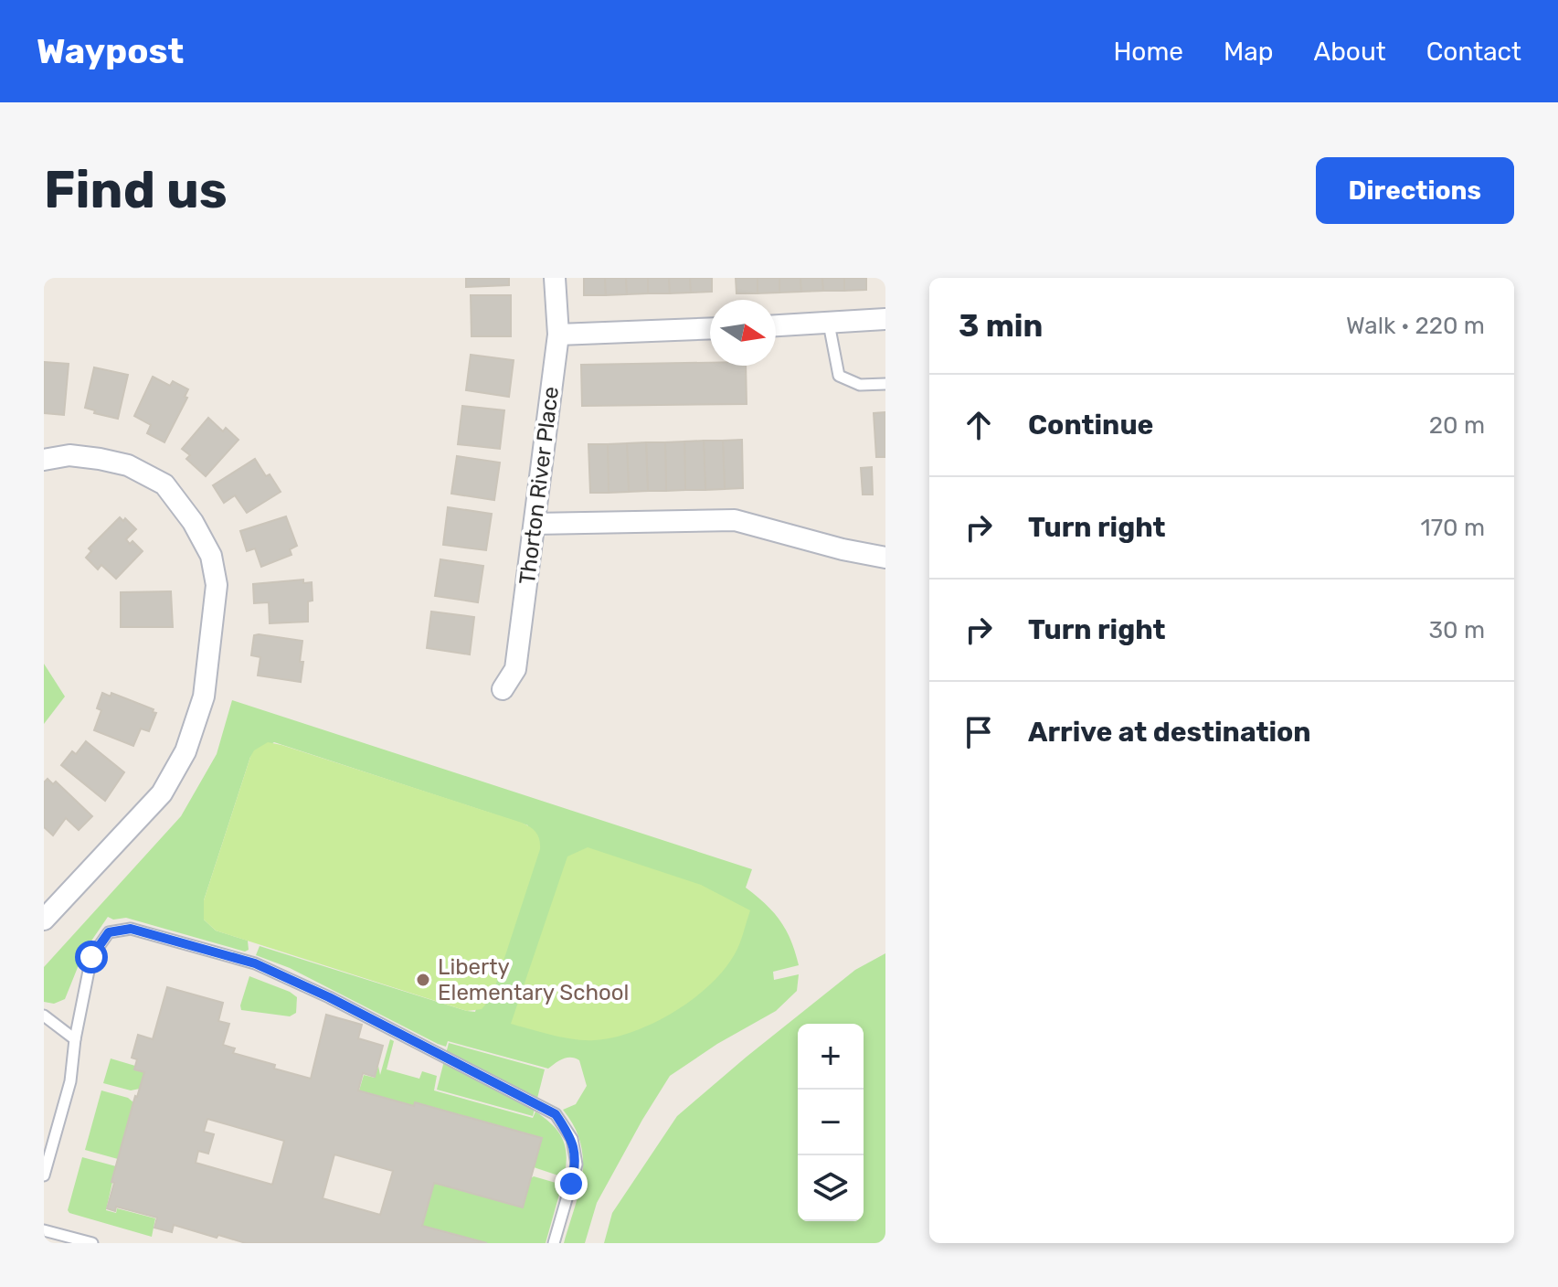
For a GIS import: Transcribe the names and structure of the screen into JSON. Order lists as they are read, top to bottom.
{
  "streets": {
    "street": ["Thorton River Place"]
  },
  "places": ["Liberty Elementary School"],
  "north": "right",
  "page": {
    "header": "Waypost",
    "nav": [
      "Home",
      "Map",
      "About",
      "Contact"
    ],
    "buttons": "Directions",
    "title": "Find us",
    "heading": ["3 min", "Walk · 220 m"],
    "list": [
      ["Continue", "20 m"],
      ["Turn right", "170 m"],
      ["Turn right", "30 m"],
      "Arrive at destination"
    ],
    "map_buttons": ["+", "−"]
  }
}
